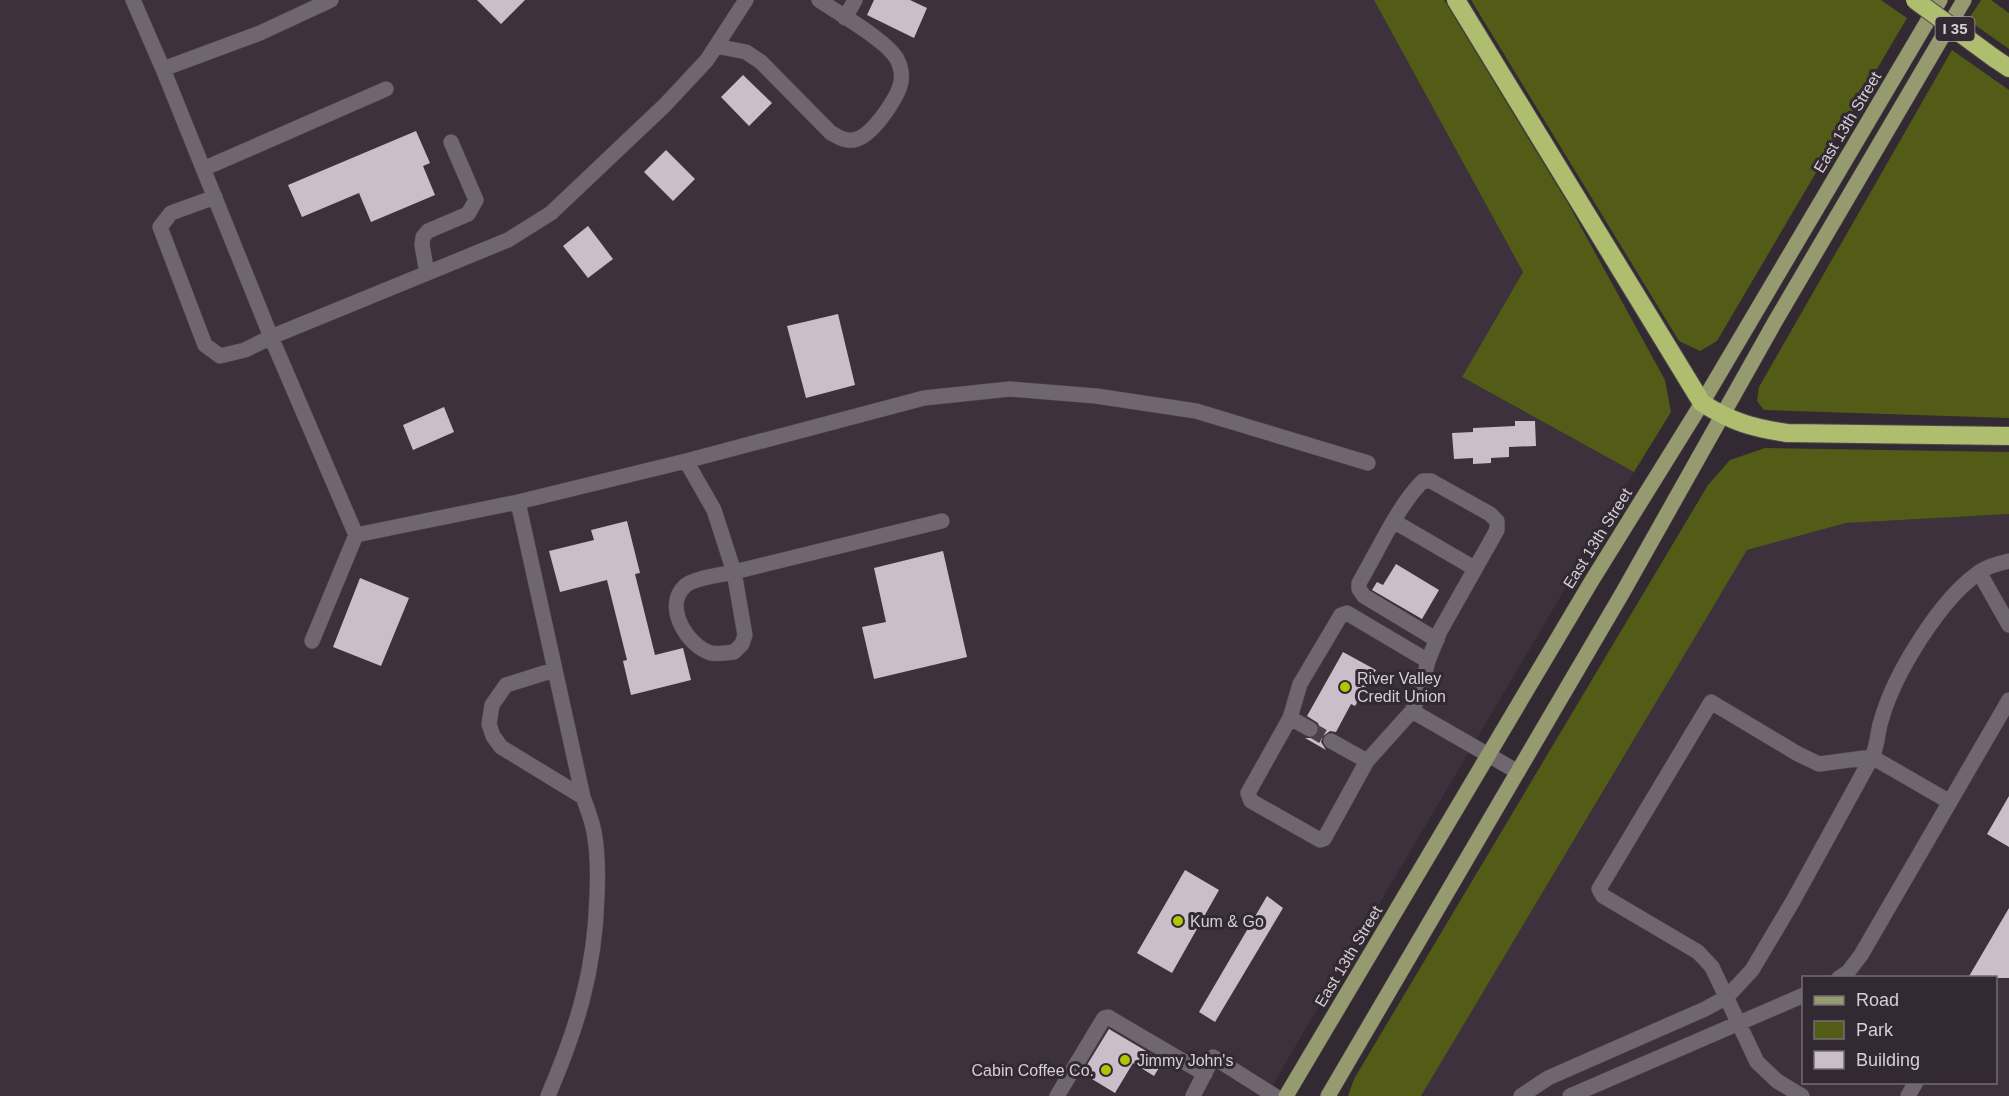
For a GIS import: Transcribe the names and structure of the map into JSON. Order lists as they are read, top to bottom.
{
  "streets": {
    "highway": ["I 35"],
    "main road": ["East 13th Street"]
  },
  "places": [
    "River Valley Credit Union",
    "Kum & Go",
    "Jimmy John's",
    "Cabin Coffee Co."
  ],
  "legend": ["Road", "Park", "Building"]
}
